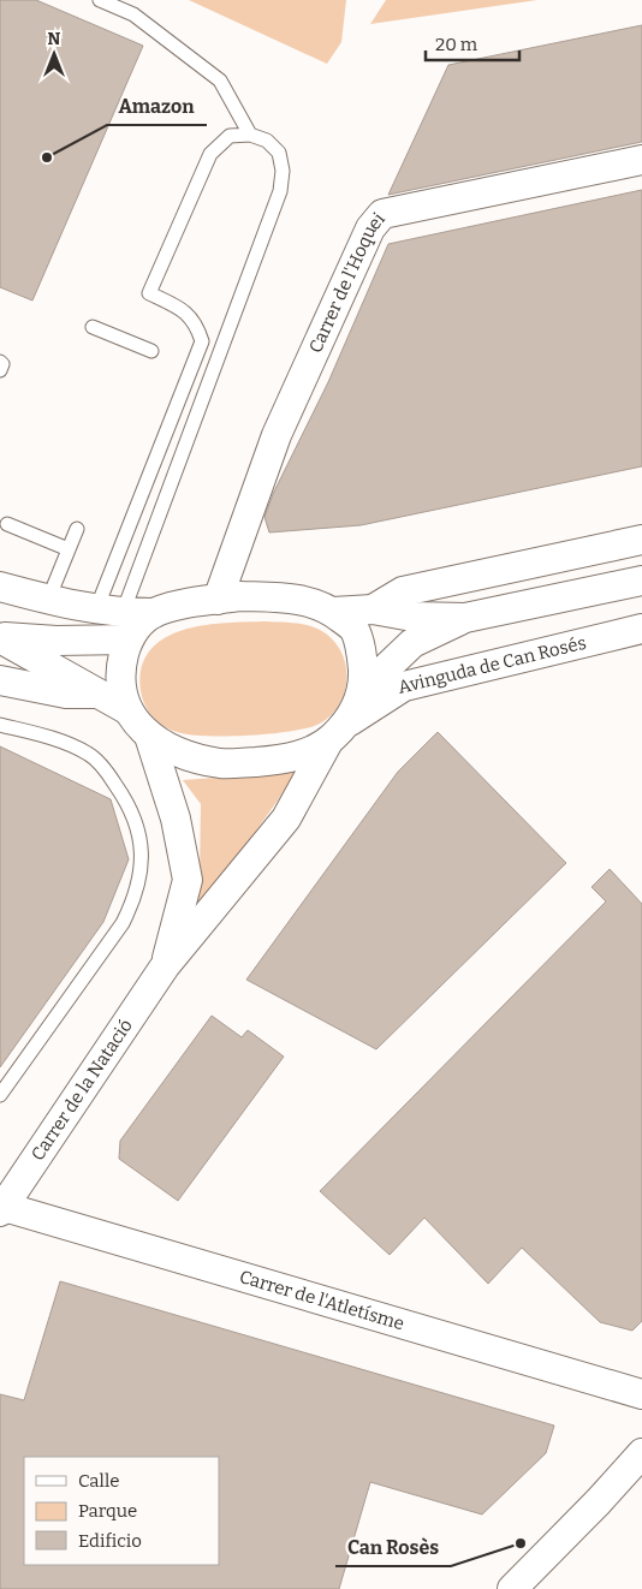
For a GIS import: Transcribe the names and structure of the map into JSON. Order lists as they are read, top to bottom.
{
  "streets": {
    "street": [
      "Carrer de l'Hoquei",
      "Avinguda de Can Rosés",
      "Carrer de la Natació",
      "Carrer de l'Atletísme"
    ]
  },
  "crossings": [
    ["Carrer de la Natació", "Carrer de l'Atletísme"]
  ],
  "places": ["Amazon", "Can Rosès"],
  "legend": ["Calle", "Parque", "Edificio"],
  "scale_bar": "20 m",
  "north": "top"
}
